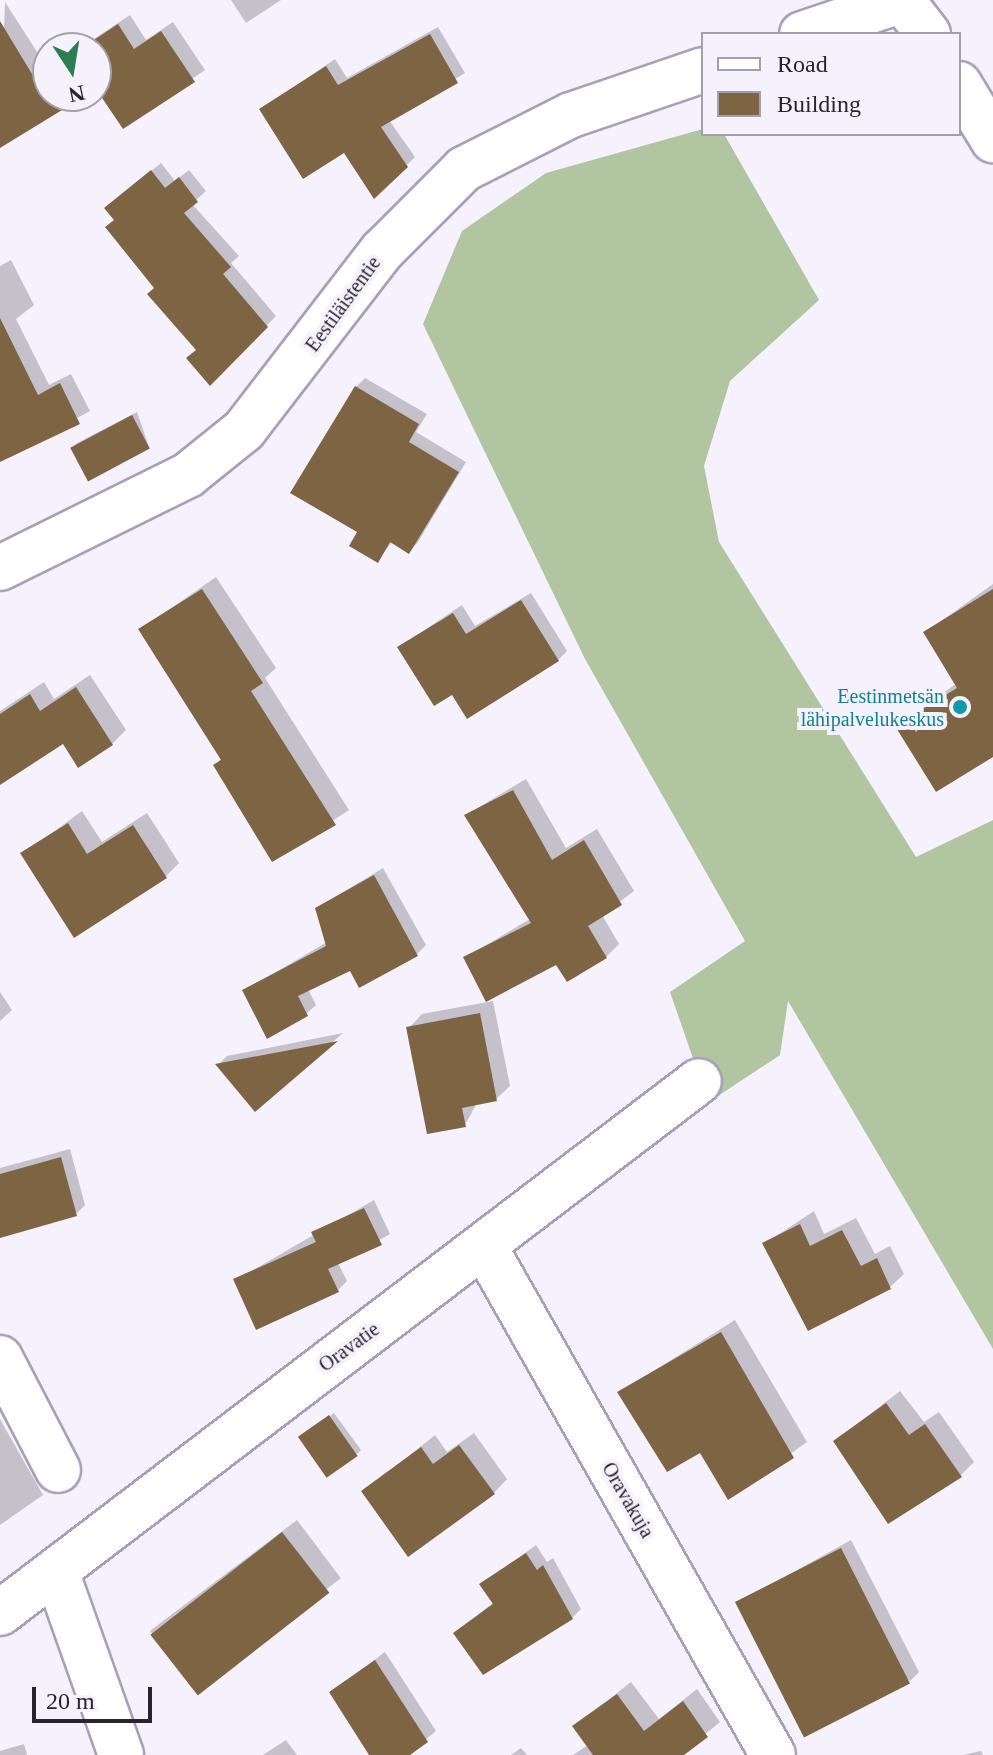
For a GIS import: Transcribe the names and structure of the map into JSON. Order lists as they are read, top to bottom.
{
  "streets": {
    "street": ["Eestiläistentie", "Oravatie", "Oravakuja"]
  },
  "crossings": [
    ["Oravatie", "Oravakuja"]
  ],
  "places": ["Eestinmetsän lähipalvelukeskus"],
  "legend": ["Road", "Building"],
  "scale_bar": "20 m",
  "north": "bottom"
}
